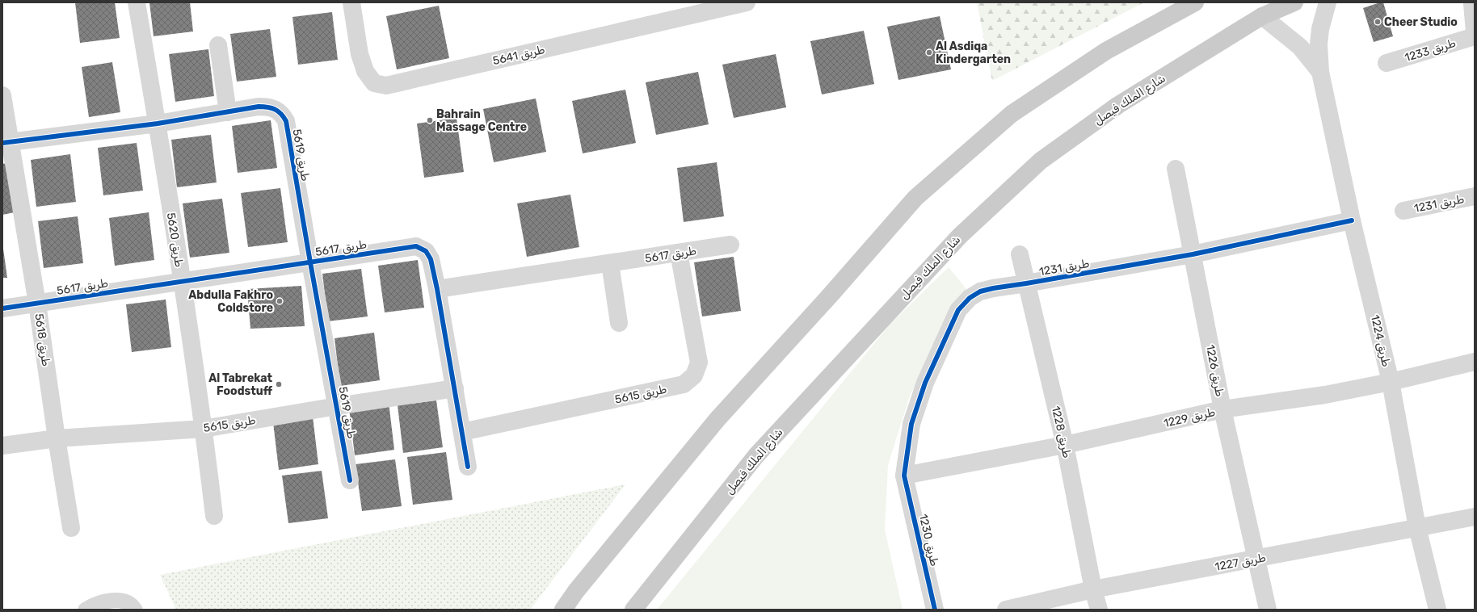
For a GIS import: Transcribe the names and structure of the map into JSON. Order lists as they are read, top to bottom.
{
  "streets": {
    "main road": ["شارع الملك فيصل"],
    "street": [
      "طريق 1233",
      "طريق 5641",
      "طريق 5619",
      "طريق 1231",
      "طريق 5620",
      "طريق 5617",
      "طريق 5618",
      "طريق 1224",
      "طريق 1226",
      "طريق 5615",
      "طريق 1229",
      "طريق 1228",
      "طريق 1230",
      "طريق 1227"
    ]
  },
  "crossings": [
    ["شارع الملك فيصل", "طريق 1224"],
    ["طريق 5619", "طريق 5620"],
    ["طريق 5619", "طريق 5617"],
    ["طريق 5619", "طريق 5618"],
    ["طريق 5619", "طريق 5615"],
    ["طريق 1231", "طريق 1224"],
    ["طريق 1231", "طريق 1226"],
    ["طريق 1231", "طريق 1229"],
    ["طريق 1231", "طريق 1228"],
    ["طريق 1231", "طريق 1230"],
    ["طريق 5620", "طريق 5617"],
    ["طريق 5620", "طريق 5615"],
    ["طريق 5617", "طريق 5618"],
    ["طريق 5617", "طريق 5615"],
    ["طريق 5618", "طريق 5615"],
    ["طريق 1224", "طريق 1229"],
    ["طريق 1224", "طريق 1227"],
    ["طريق 1226", "طريق 1229"],
    ["طريق 1226", "طريق 1227"],
    ["طريق 1229", "طريق 1228"],
    ["طريق 1229", "طريق 1230"],
    ["طريق 1228", "طريق 1227"]
  ],
  "places": [
    "Cheer Studio",
    "Al Asdiqa Kindergarten",
    "Bahrain Massage Centre",
    "Abdulla Fakhro Coldstore",
    "Al Tabrekat Foodstuff"
  ]
}
